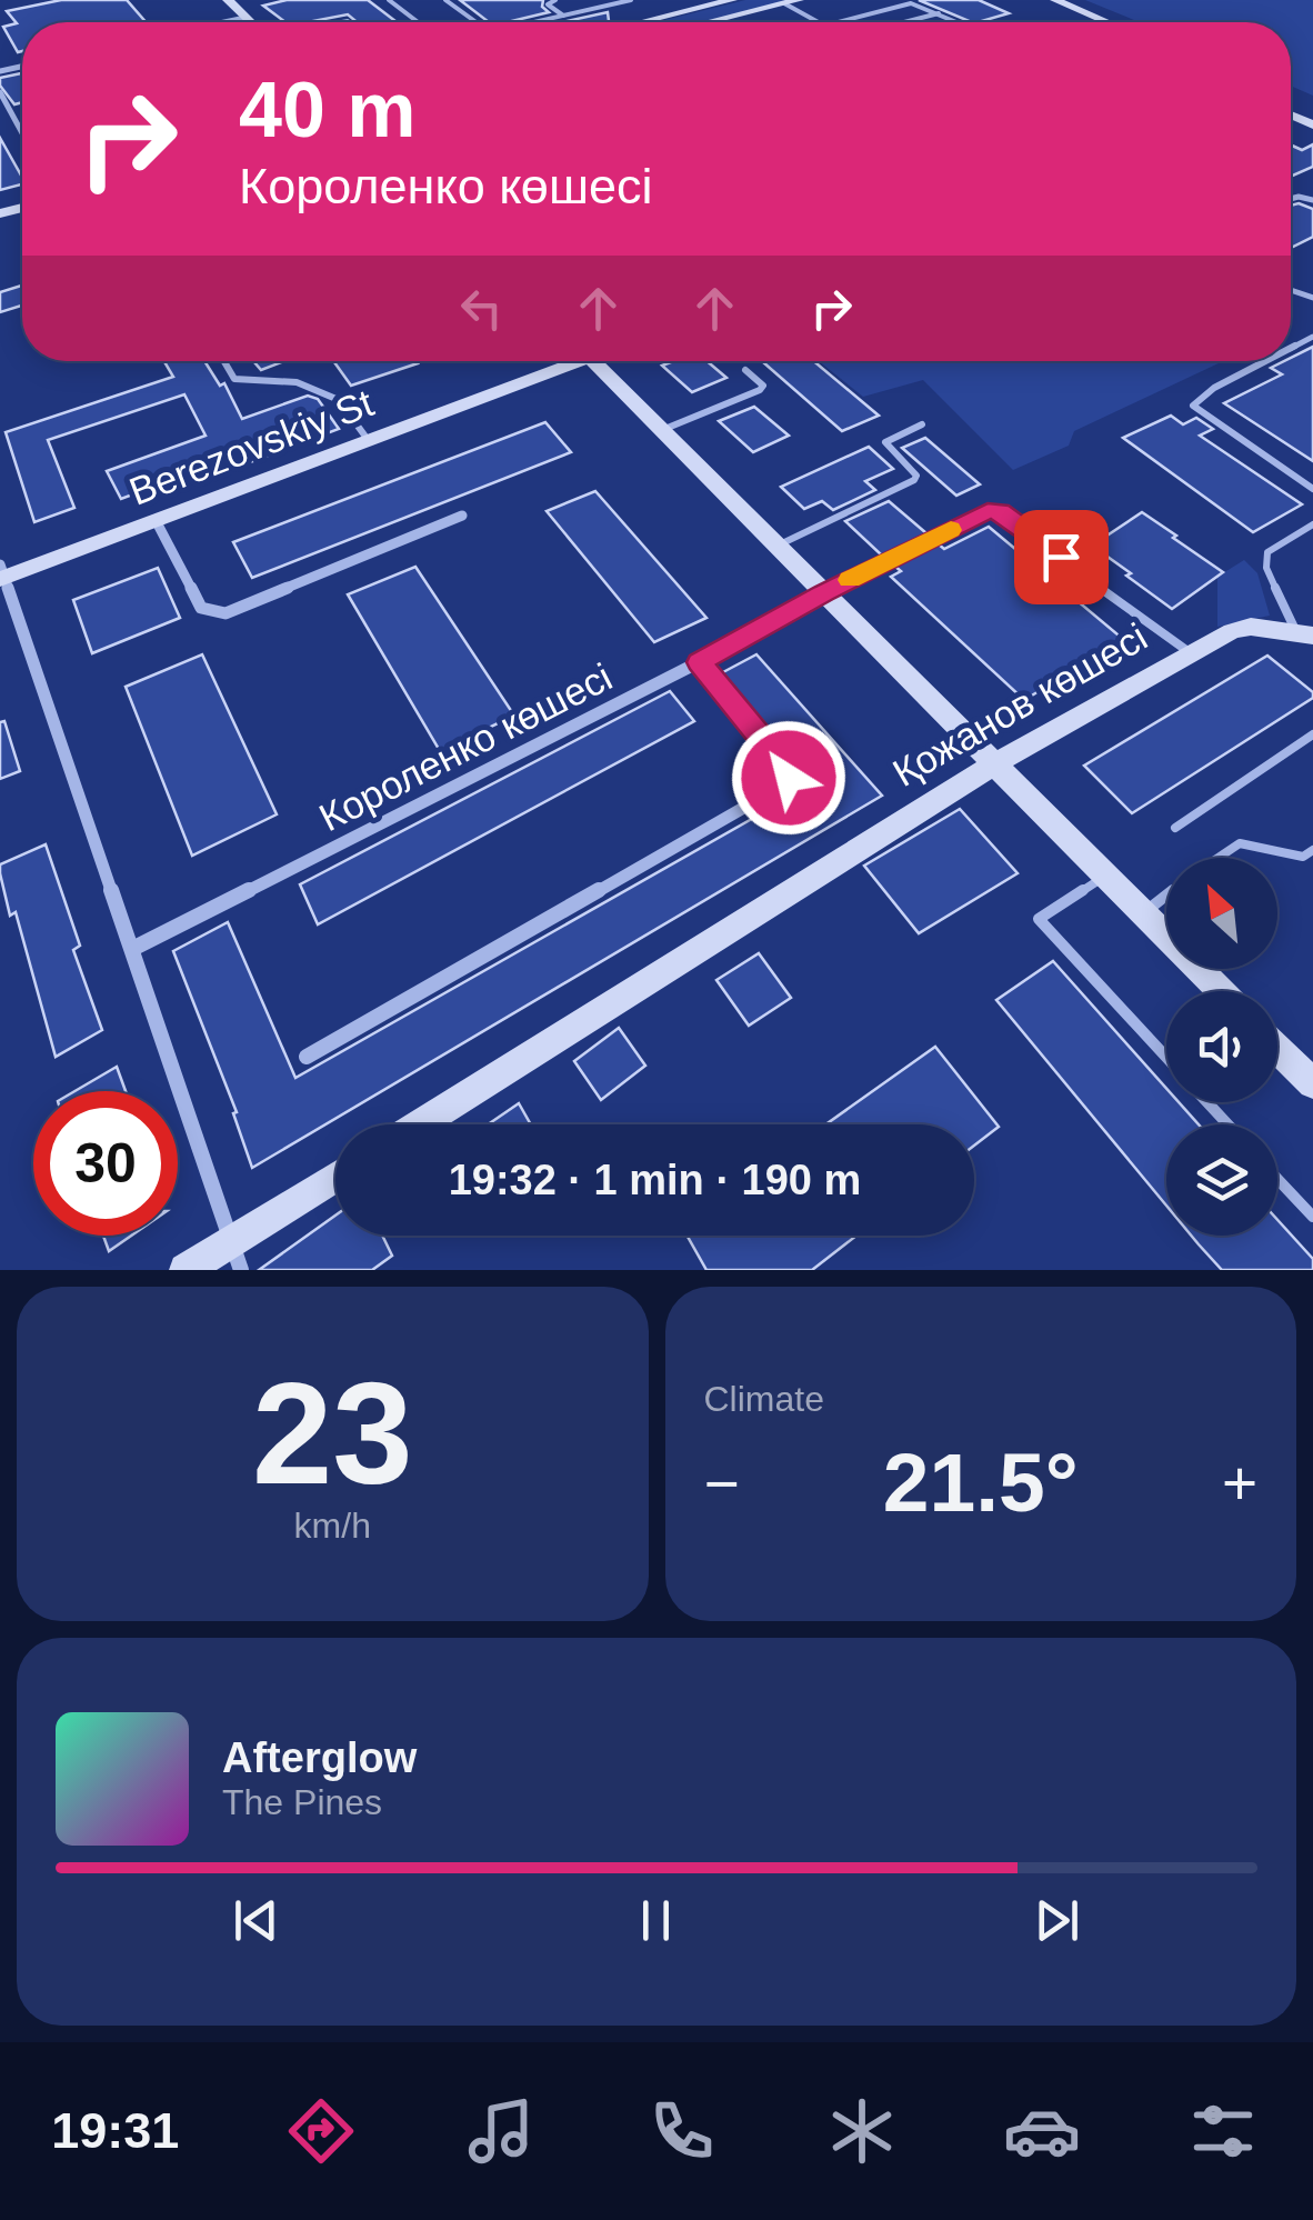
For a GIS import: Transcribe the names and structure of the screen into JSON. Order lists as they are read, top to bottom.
{
  "streets": {
    "street": ["Berezovskiy St", "Қожанов көшесі", "Короленко көшесі"]
  },
  "north": "top left",
  "page": {
    "turn": ["40 m", "Короленко көшесі"],
    "limit": "30",
    "trip": "19:32 · 1 min · 190 m",
    "tile": [
      ["23", "km/h"],
      "Climate"
    ],
    "heat": ["−", "21.5°", "+"],
    "song": ["Afterglow", "The Pines"],
    "tabs": "19:31"
  }
}
